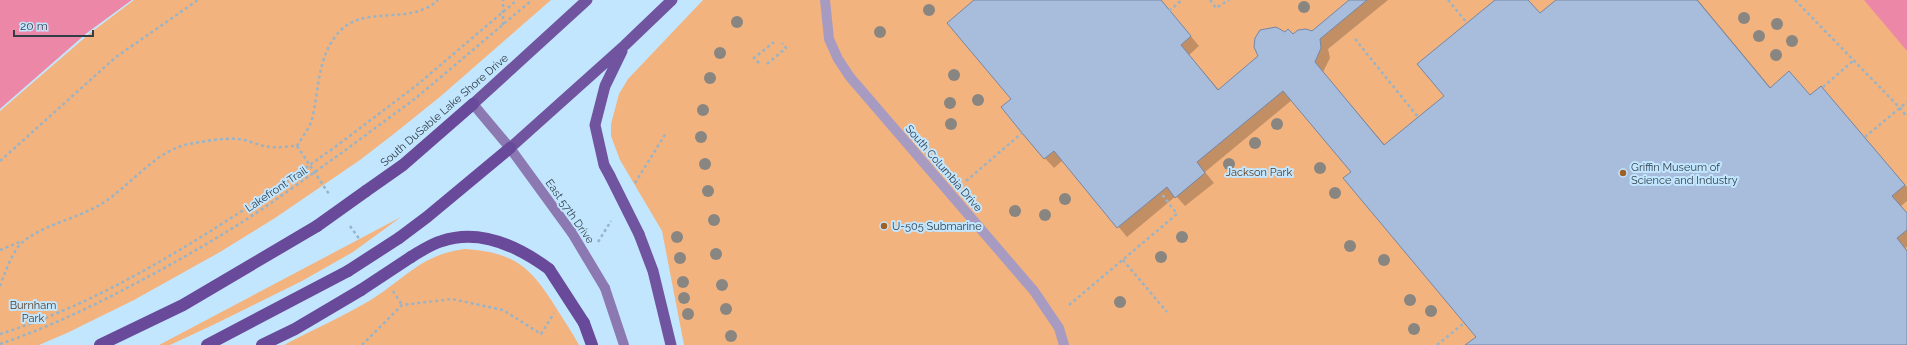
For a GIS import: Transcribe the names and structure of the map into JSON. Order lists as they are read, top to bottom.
{
  "streets": {
    "highway": ["South DuSable Lake Shore Drive"],
    "main road": ["East 57th Drive"],
    "lane": ["South Columbia Drive"],
    "path": ["Lakefront Trail"]
  },
  "crossings": [
    ["South DuSable Lake Shore Drive", "East 57th Drive"]
  ],
  "parks": ["Jackson Park", "Burnham Park"],
  "places": ["Griffin Museum of Science and Industry", "U-505 Submarine"],
  "scale_bar": "20 m"
}
